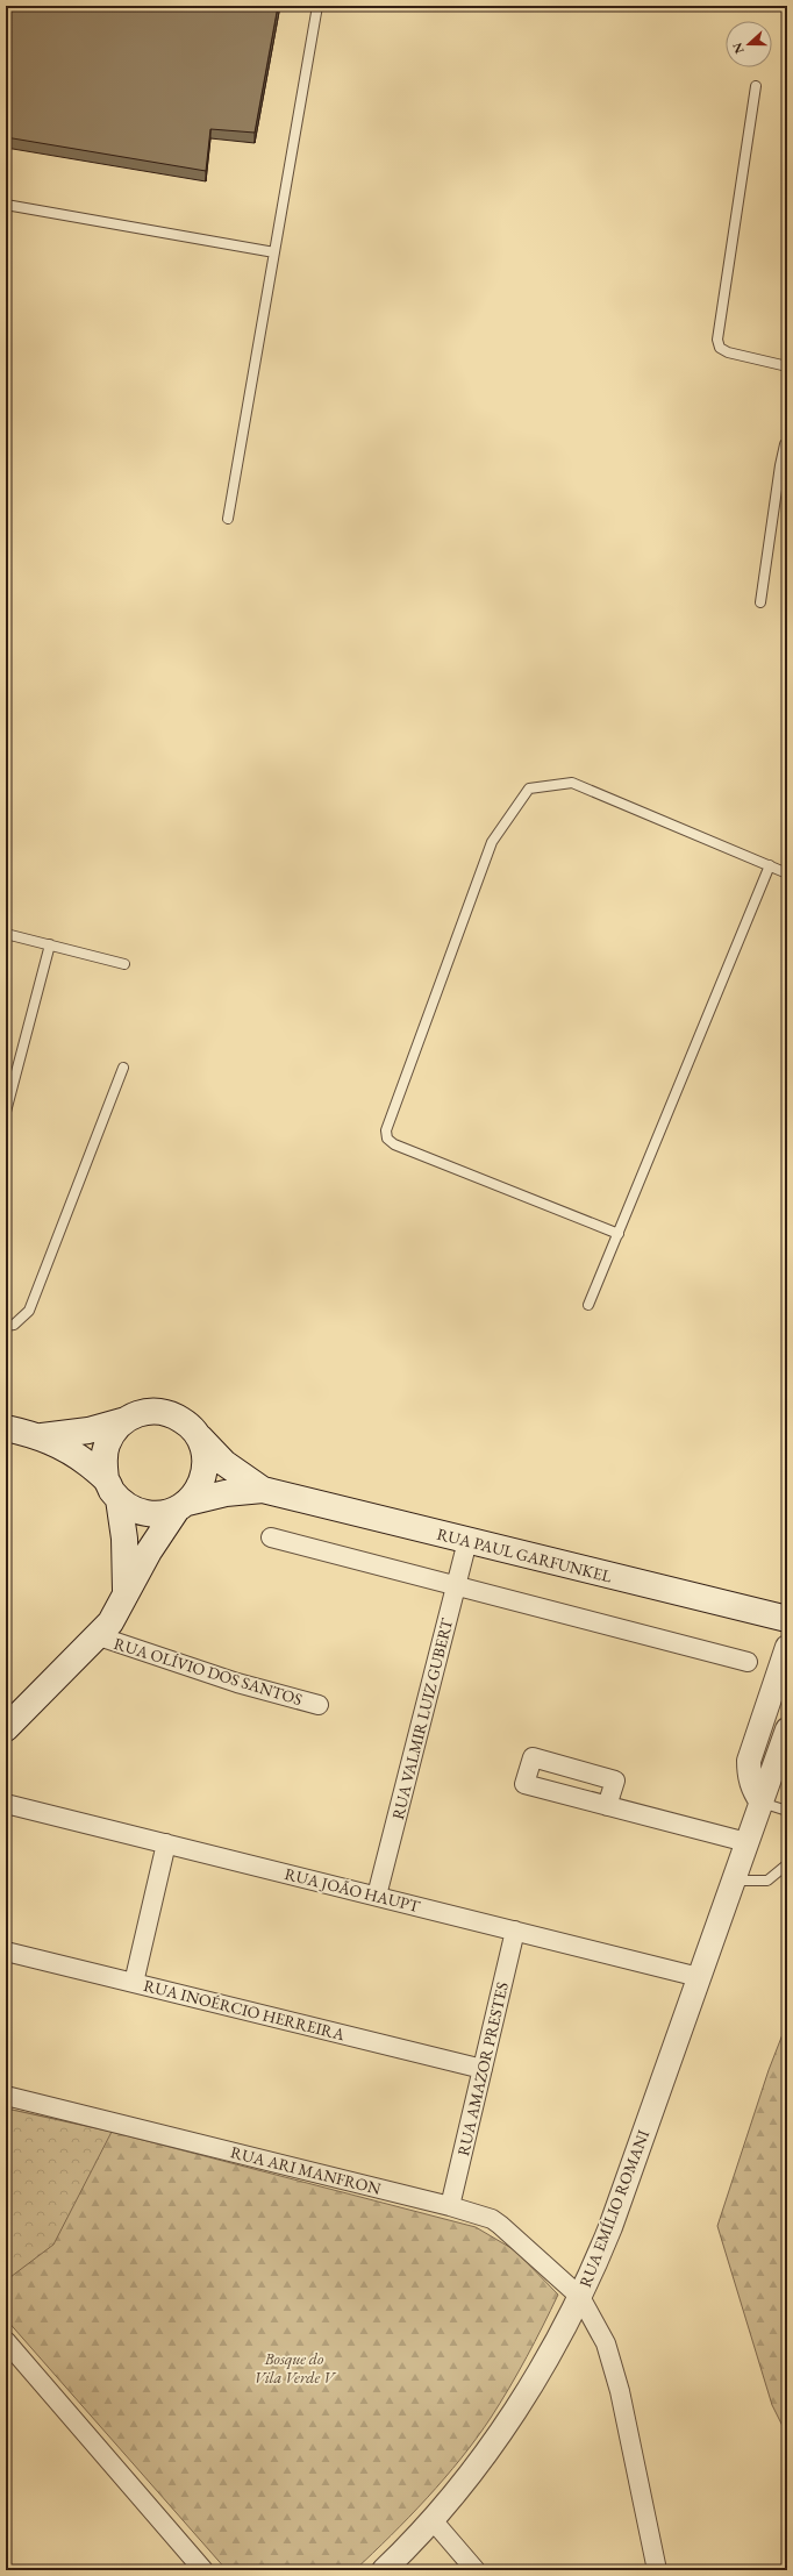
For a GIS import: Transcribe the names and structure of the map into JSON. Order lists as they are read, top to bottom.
{
  "streets": {
    "main road": ["RUA PAUL GARFUNKEL"],
    "street": [
      "RUA OLÍVIO DOS SANTOS",
      "RUA VALMIR LUIZ GUBERT",
      "RUA JOÃO HAUPT",
      "RUA INOÉRCIO HERREIRA",
      "RUA AMAZOR PRESTES",
      "RUA ARI MANFRON",
      "RUA EMÍLIO ROMANI"
    ]
  },
  "crossings": [
    ["RUA PAUL GARFUNKEL", "RUA VALMIR LUIZ GUBERT"],
    ["RUA VALMIR LUIZ GUBERT", "RUA JOÃO HAUPT"],
    ["RUA JOÃO HAUPT", "RUA AMAZOR PRESTES"],
    ["RUA JOÃO HAUPT", "RUA EMÍLIO ROMANI"],
    ["RUA INOÉRCIO HERREIRA", "RUA AMAZOR PRESTES"],
    ["RUA AMAZOR PRESTES", "RUA ARI MANFRON"],
    ["RUA ARI MANFRON", "RUA EMÍLIO ROMANI"]
  ],
  "parks": ["Bosque do Vila Verde V"],
  "north": "left"
}
